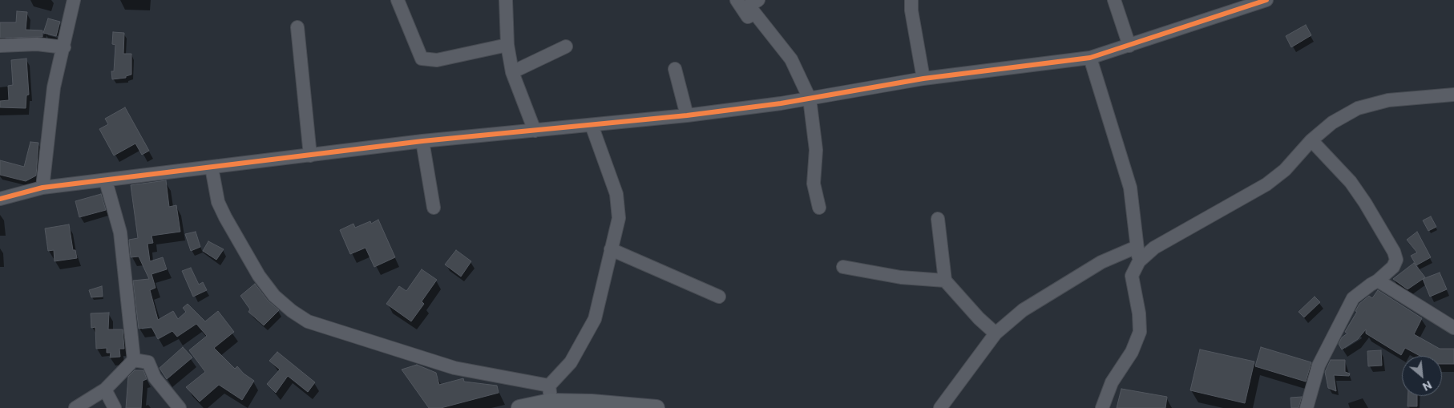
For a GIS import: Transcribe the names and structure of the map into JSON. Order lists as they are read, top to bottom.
{
  "north": "bottom right"
}
